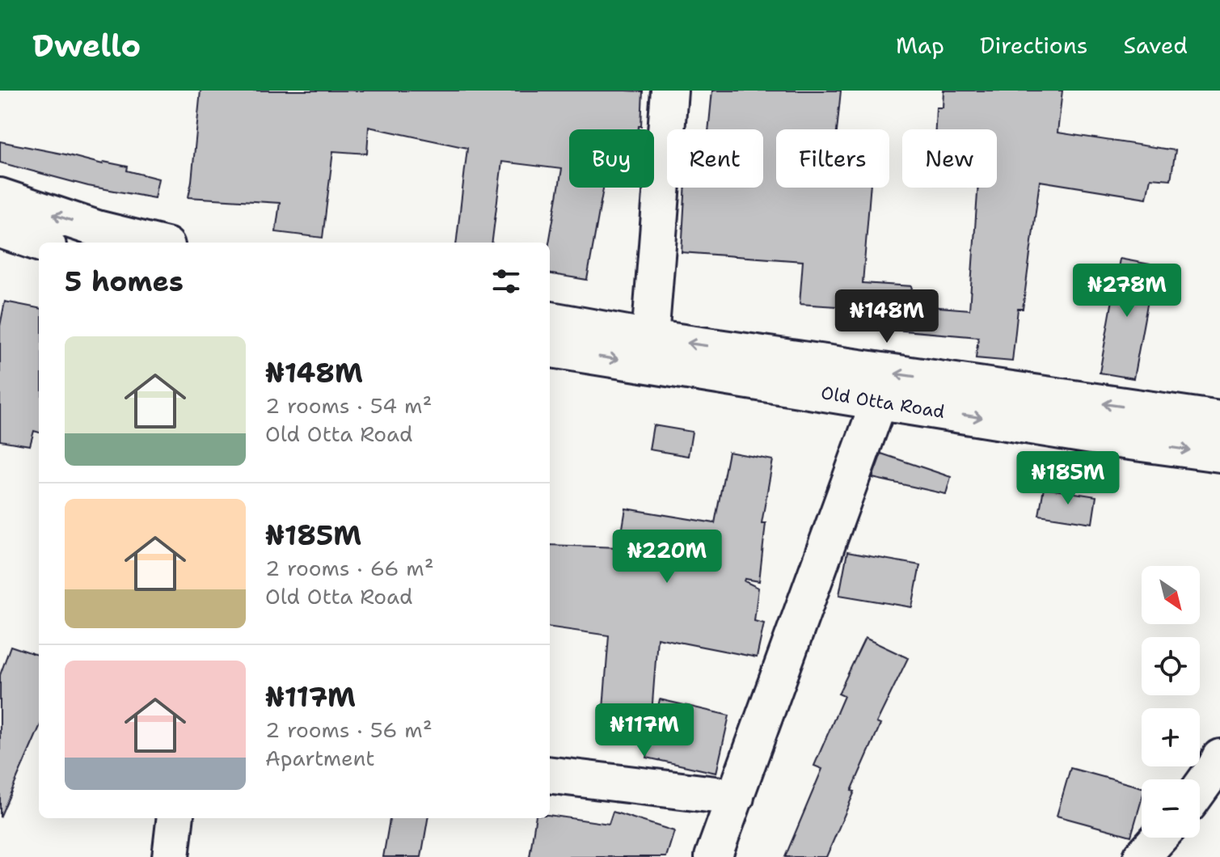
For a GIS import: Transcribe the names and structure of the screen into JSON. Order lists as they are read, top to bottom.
{
  "streets": {
    "street": ["Old Otta Road"]
  },
  "north": "bottom right",
  "page": {
    "header": "Dwello",
    "nav": ["Map", "Directions", "Saved"],
    "chip": [
      "Buy",
      "Rent",
      "Filters",
      "New"
    ],
    "heading": "5 homes",
    "price": [
      "₦278M",
      "₦148M",
      "₦185M",
      "₦220M",
      "₦117M"
    ],
    "list": [
      {
        "name": "₦148M",
        "note": "2 rooms · 54 m² · Old Otta Road"
      },
      {
        "name": "₦185M",
        "note": "2 rooms · 66 m² · Old Otta Road"
      },
      {
        "name": "₦117M",
        "note": "2 rooms · 56 m² · Apartment"
      }
    ],
    "map_buttons": ["+", "−"]
  }
}
